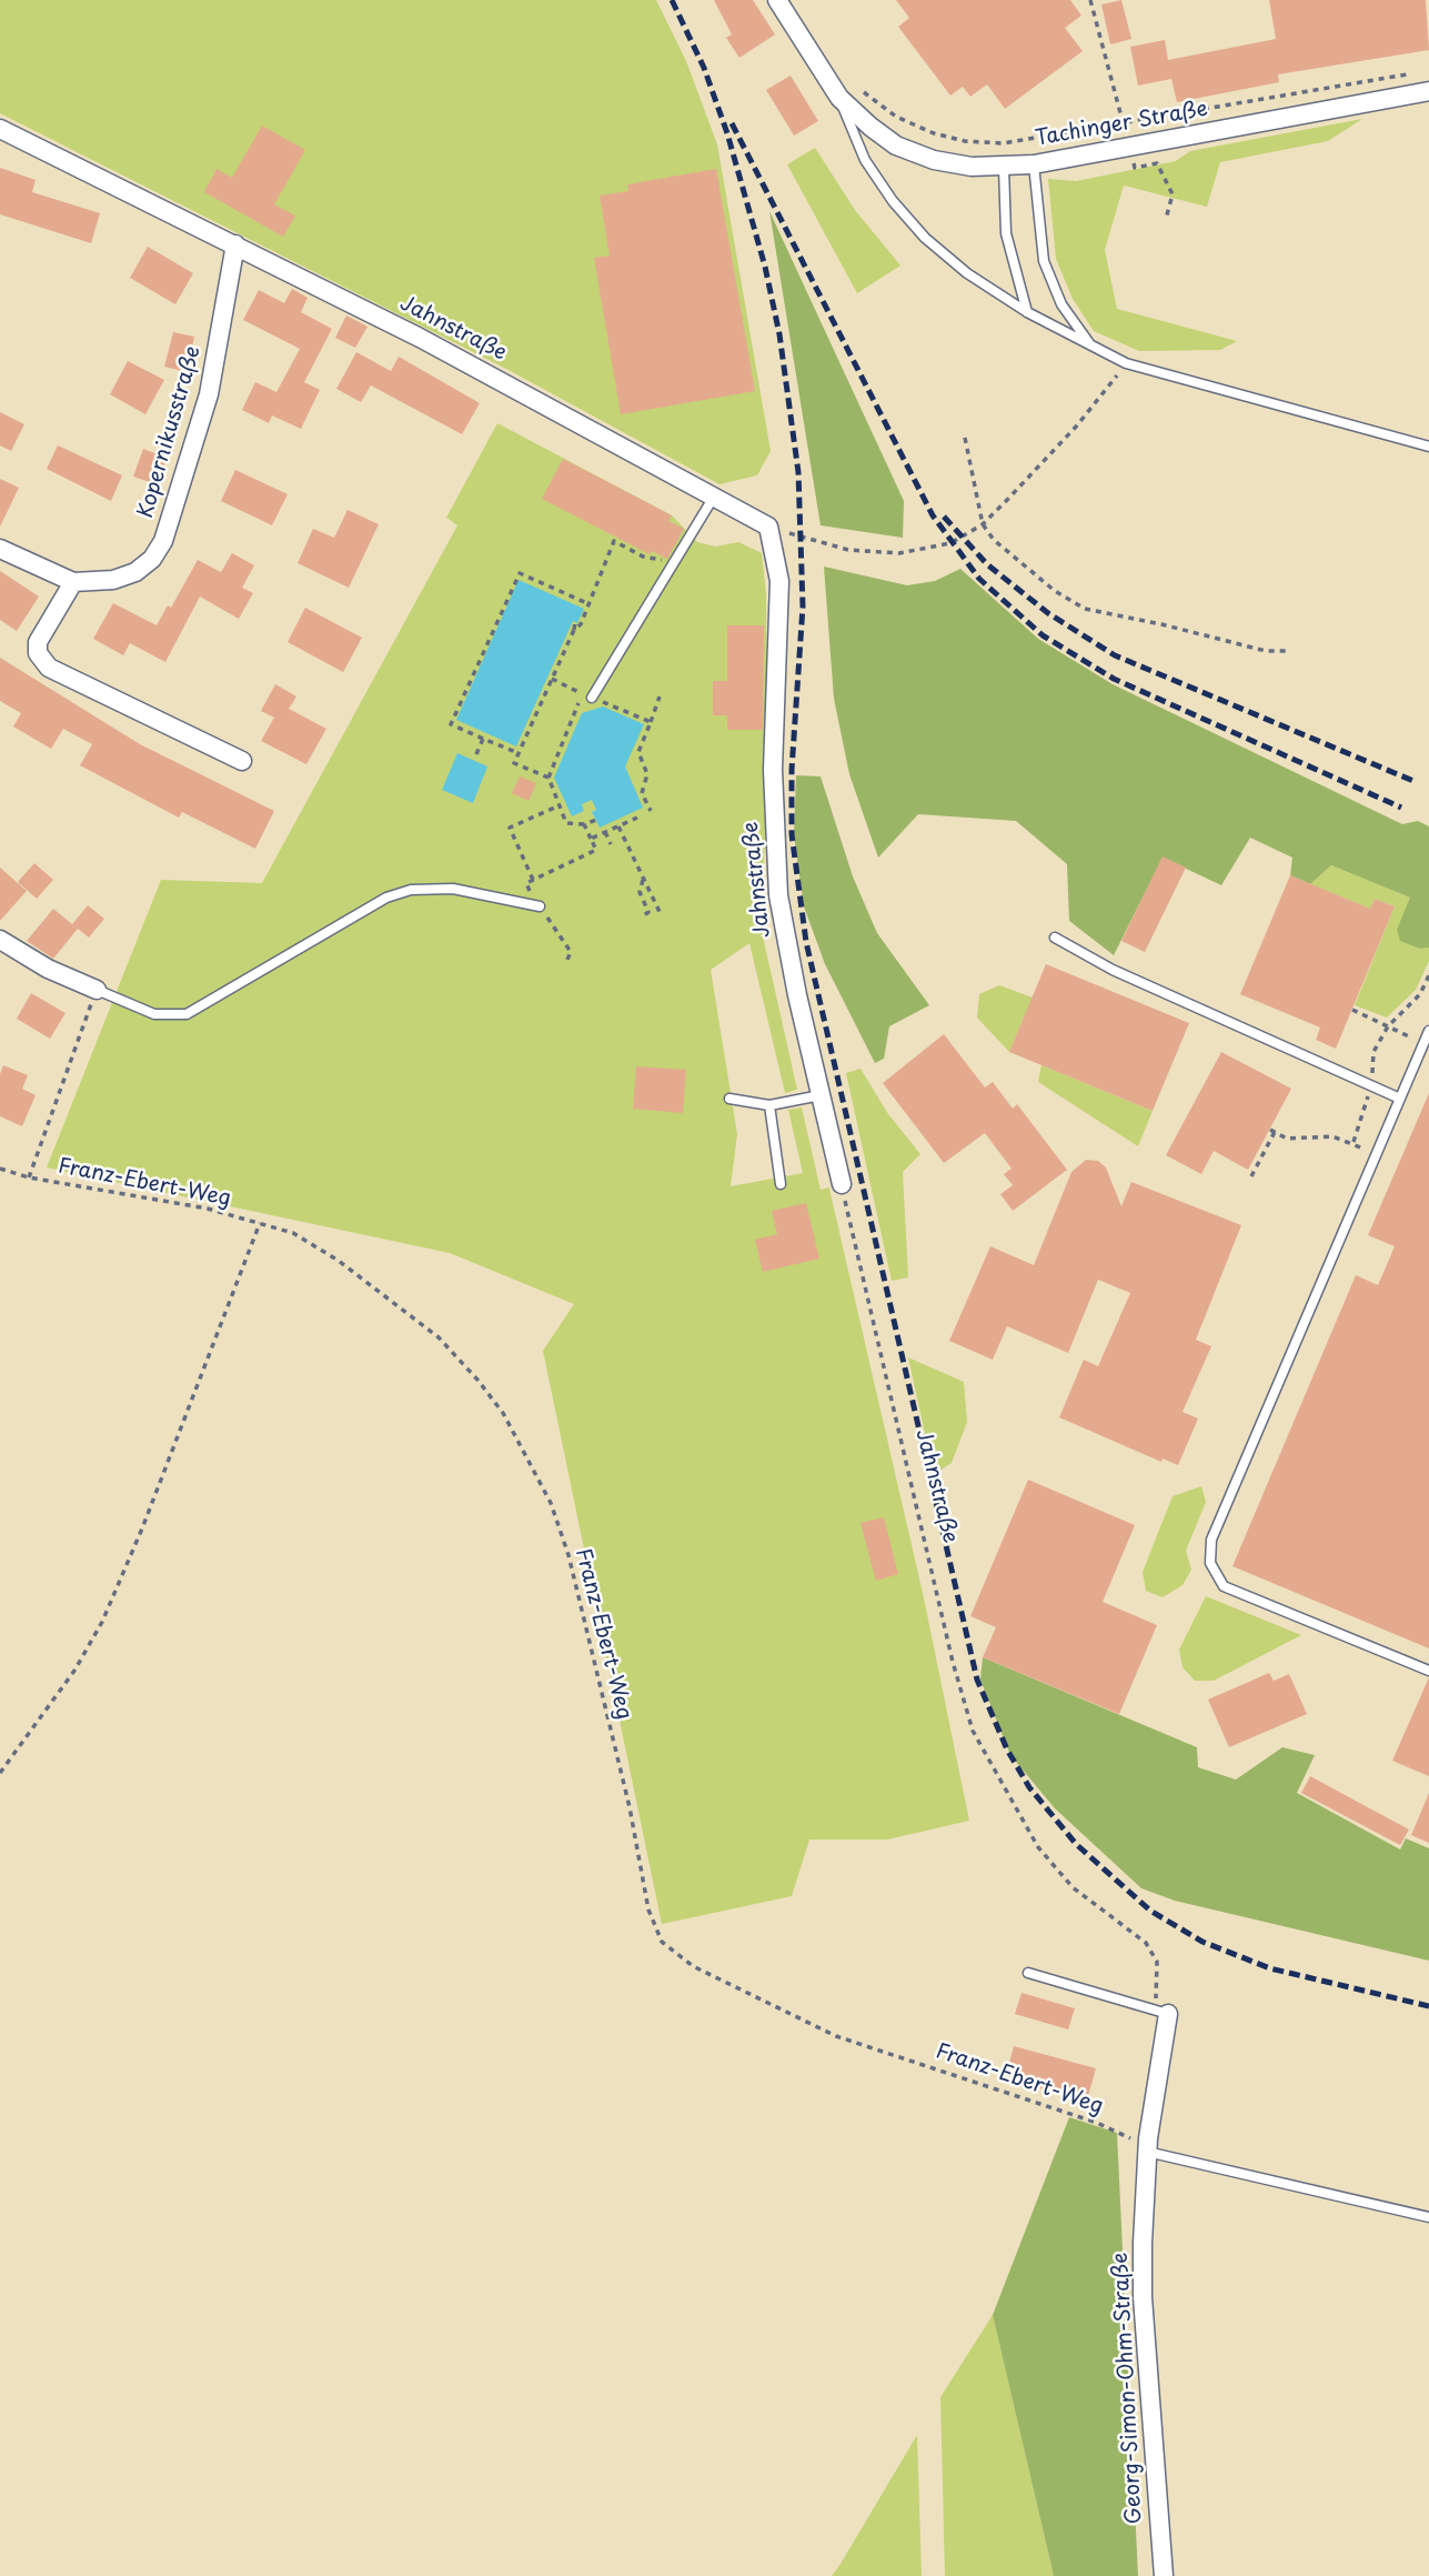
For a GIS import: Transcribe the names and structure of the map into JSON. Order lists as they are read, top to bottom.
{
  "streets": {
    "street": [
      "Tachinger Straße",
      "Jahnstraße",
      "Kopernikusstraße",
      "Georg-Simon-Ohm-Straße"
    ],
    "path": ["Franz-Ebert-Weg"]
  },
  "crossings": [
    ["Jahnstraße", "Kopernikusstraße"],
    ["Jahnstraße", "Georg-Simon-Ohm-Straße"]
  ]
}
